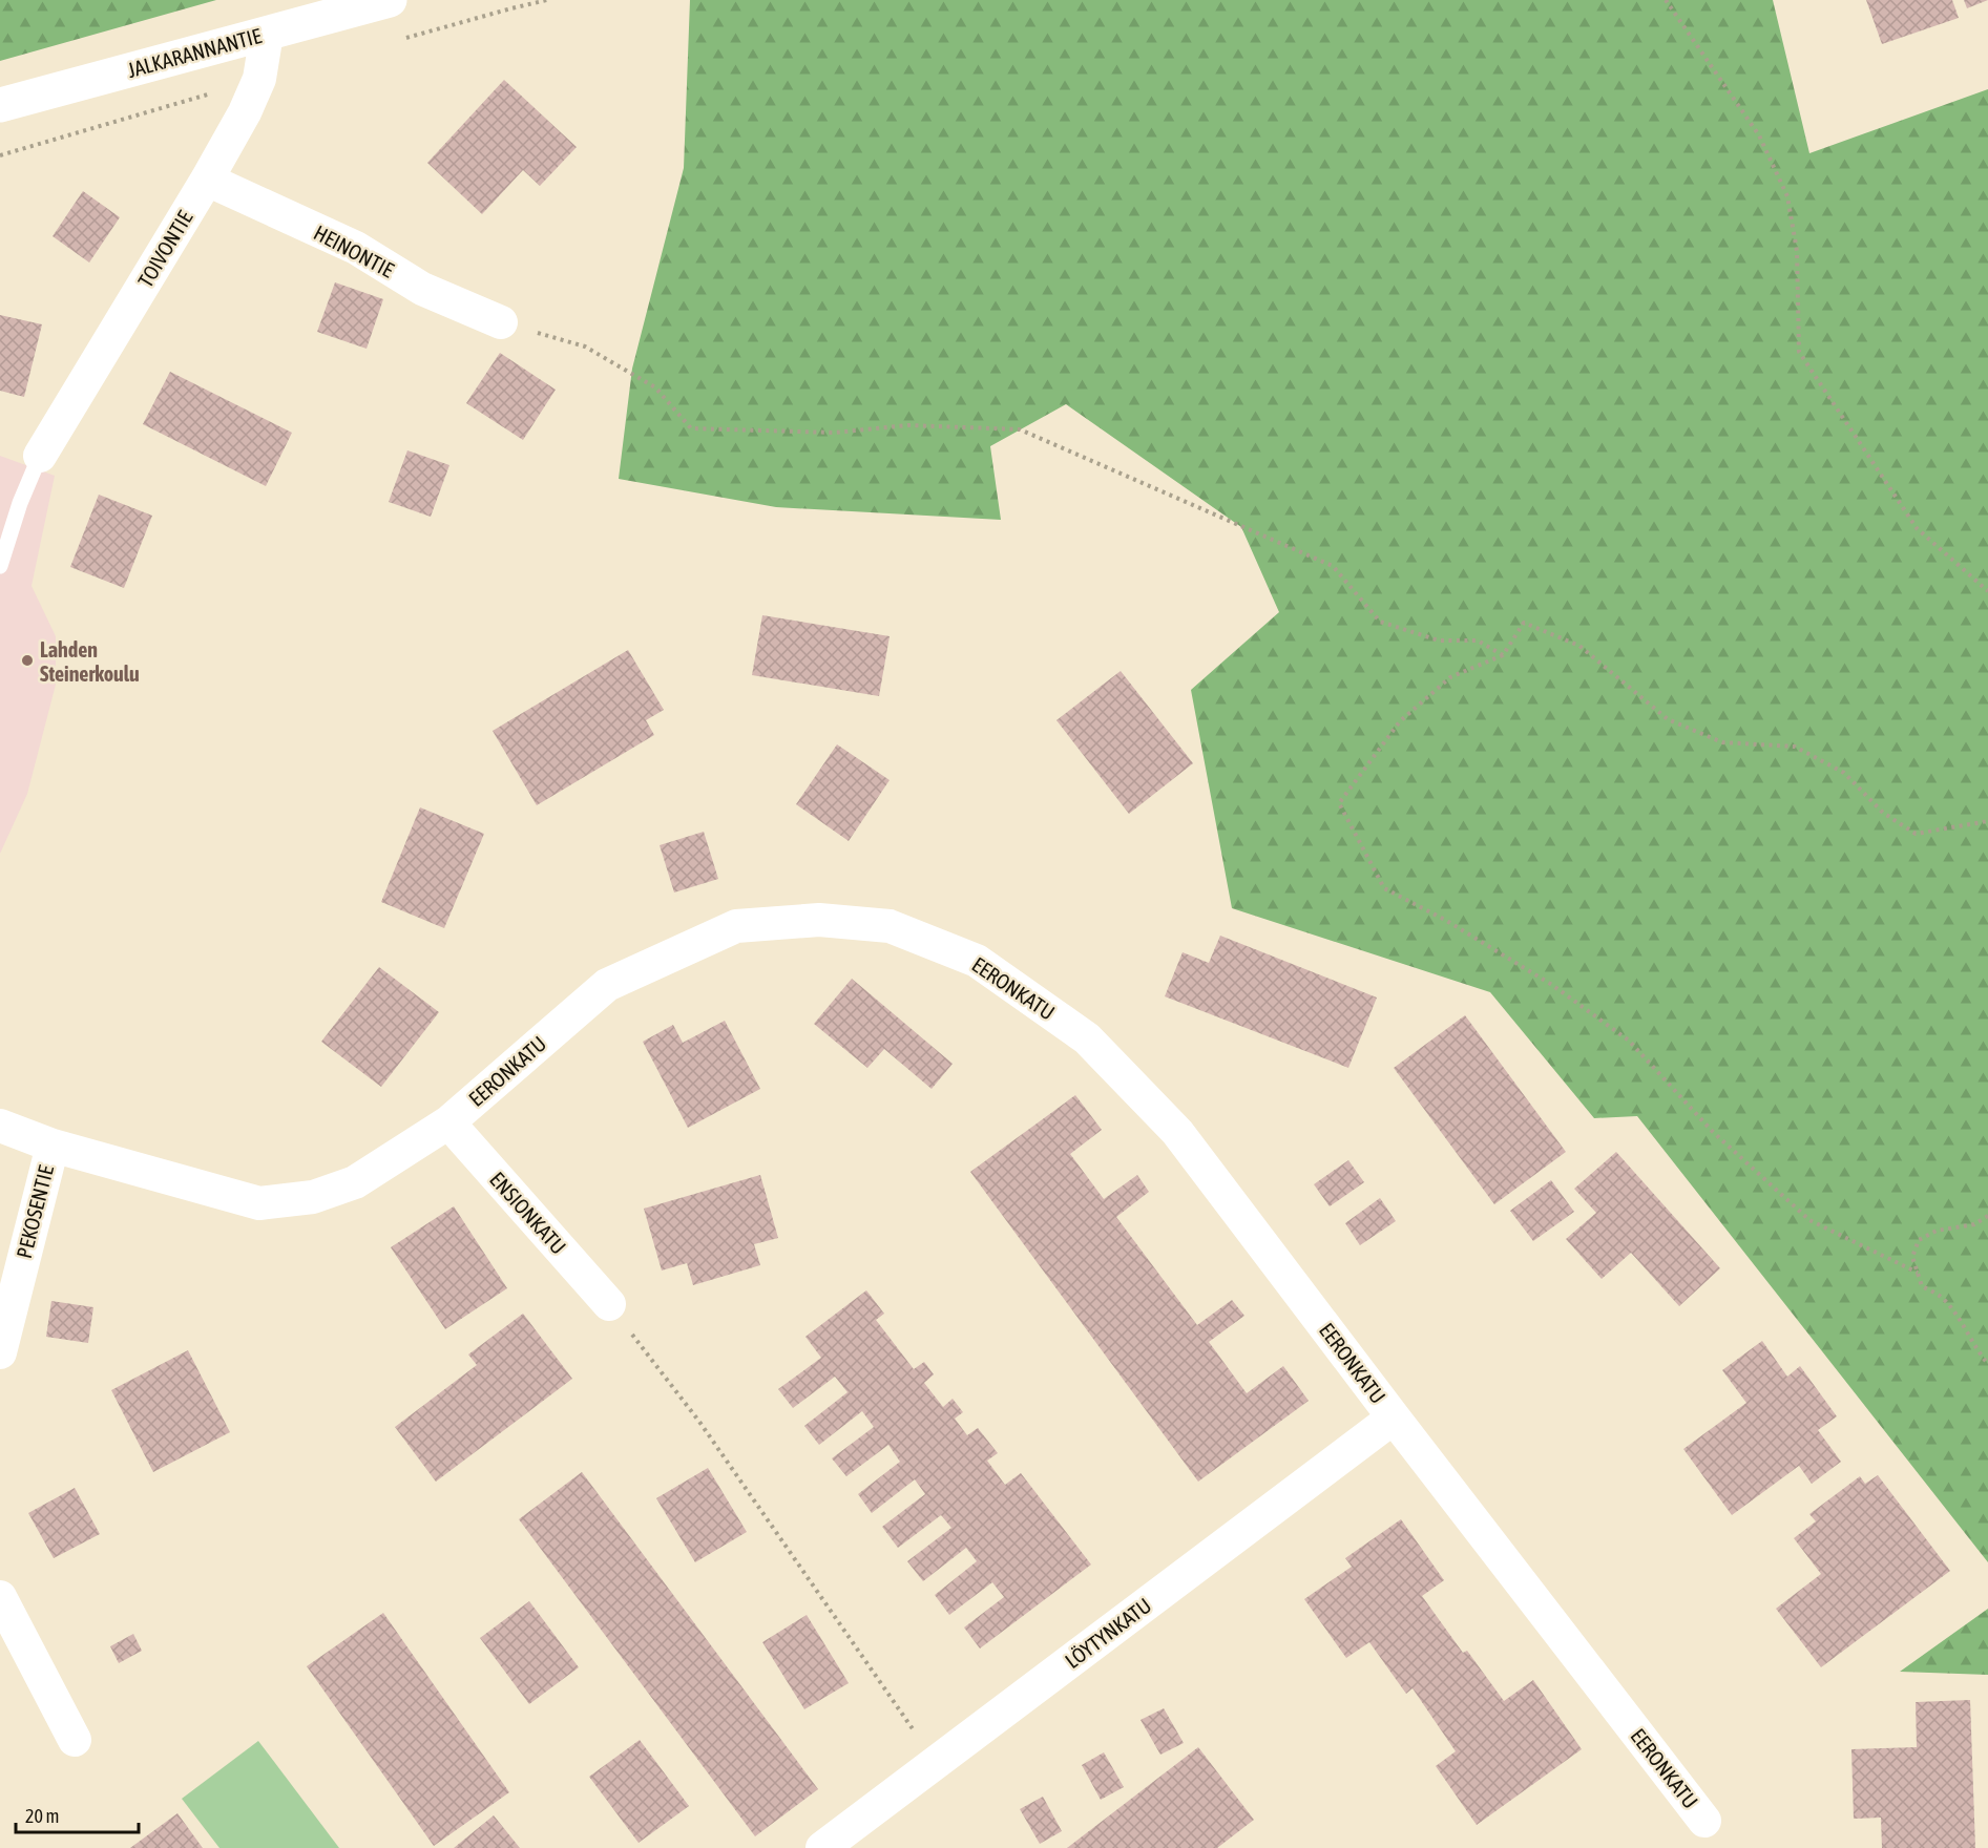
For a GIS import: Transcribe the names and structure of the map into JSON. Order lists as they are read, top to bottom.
{
  "streets": {
    "main road": ["JALKARANNANTIE"],
    "street": [
      "TOIVONTIE",
      "HEINONTIE",
      "EERONKATU",
      "PEKOSENTIE",
      "ENSIONKATU",
      "LÖYTYNKATU"
    ]
  },
  "crossings": [
    ["JALKARANNANTIE", "TOIVONTIE"],
    ["TOIVONTIE", "HEINONTIE"],
    ["EERONKATU", "PEKOSENTIE"],
    ["EERONKATU", "ENSIONKATU"],
    ["EERONKATU", "LÖYTYNKATU"]
  ],
  "places": ["Lahden Steinerkoulu"],
  "scale_bar": "20 m"
}
